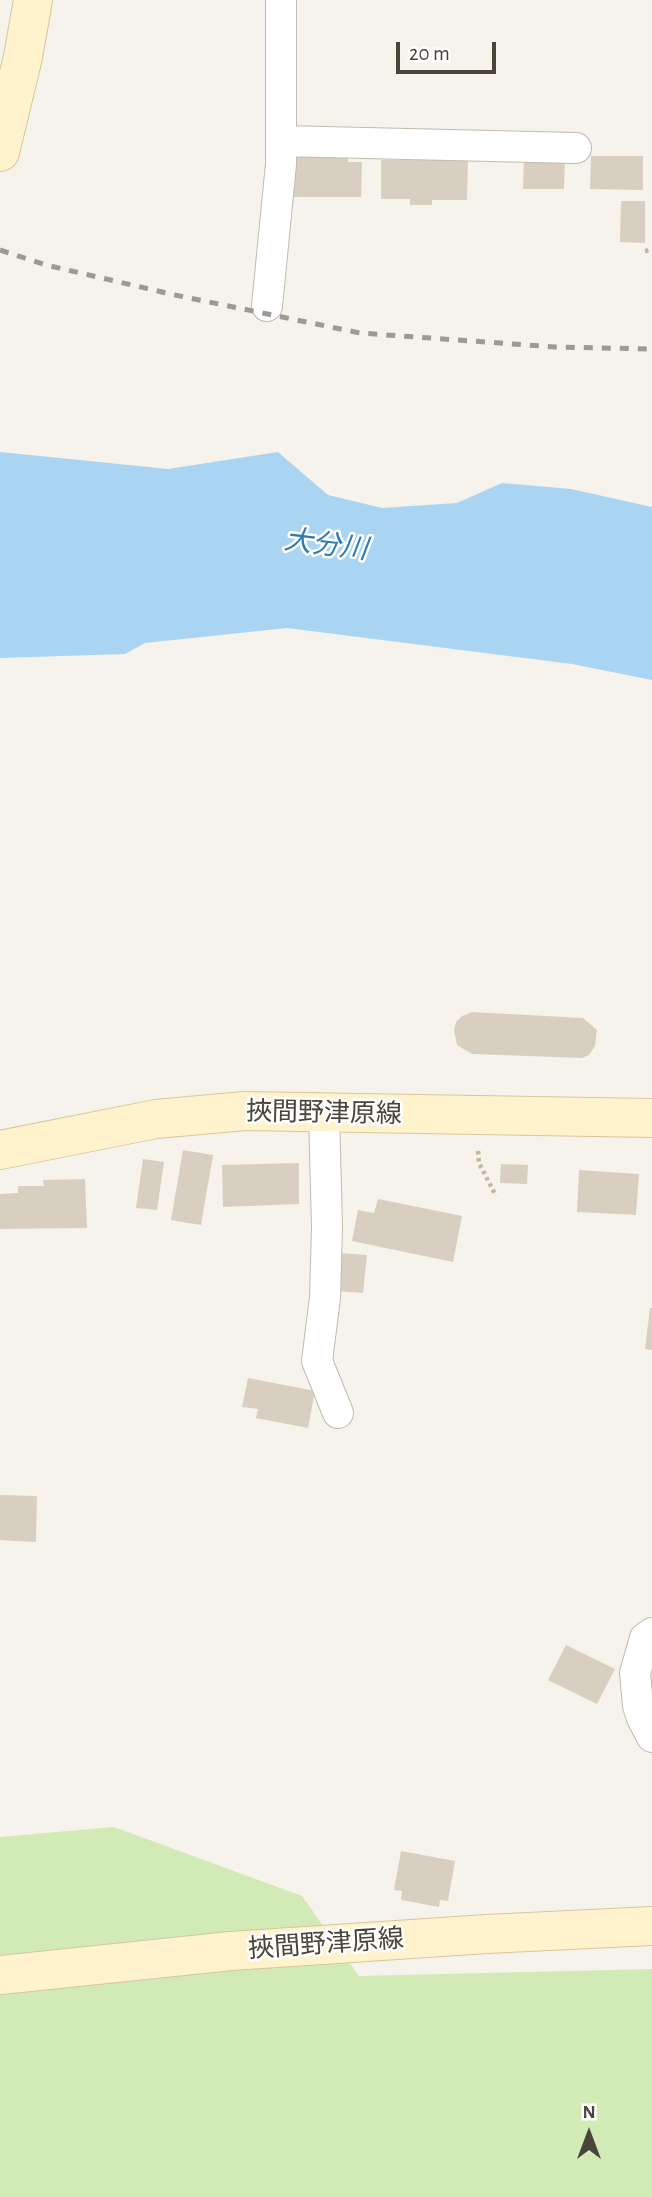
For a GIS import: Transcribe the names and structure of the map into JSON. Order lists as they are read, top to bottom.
{
  "streets": {
    "main road": ["挾間野津原線"]
  },
  "water": ["大分川"],
  "scale_bar": "20 m",
  "north": "top"
}
